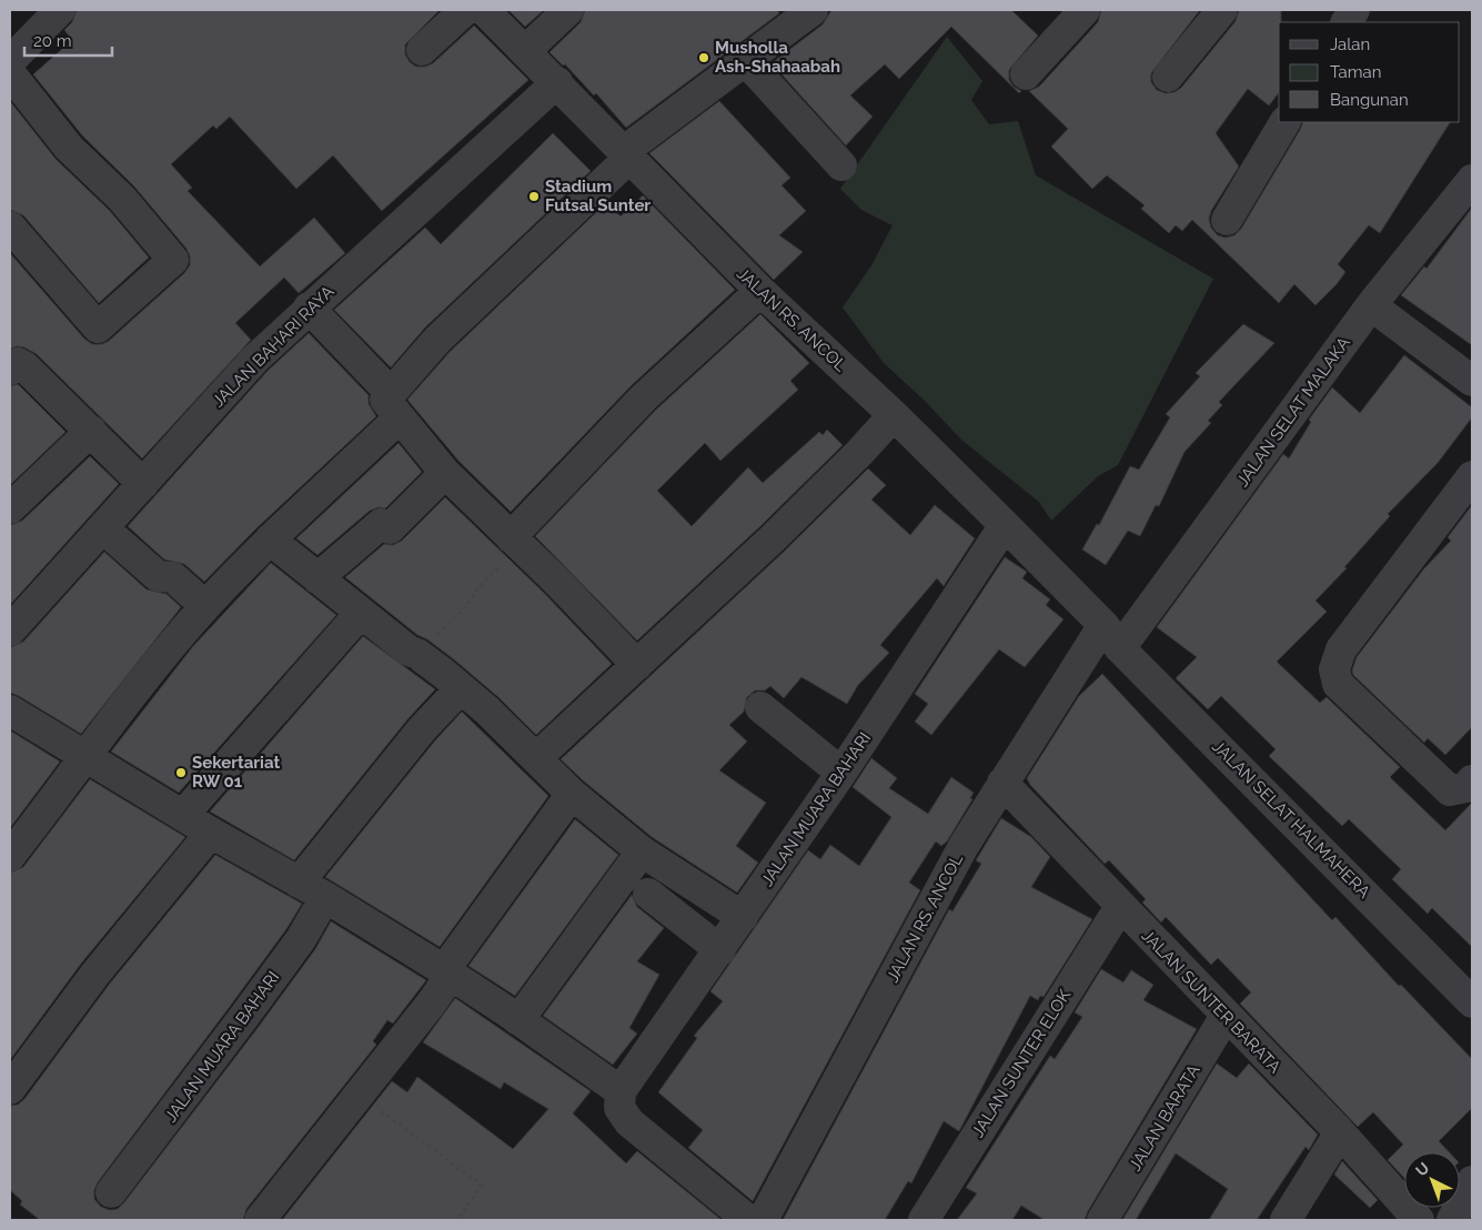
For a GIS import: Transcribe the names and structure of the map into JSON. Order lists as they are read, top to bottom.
{
  "streets": {
    "street": [
      "JALAN RS. ANCOL",
      "JALAN BAHARI RAYA",
      "JALAN SELAT MALAKA",
      "JALAN MUARA BAHARI",
      "JALAN SELAT HALMAHERA",
      "JALAN SUNTER BARATA",
      "JALAN SUNTER ELOK",
      "JALAN BARATA"
    ]
  },
  "crossings": [
    ["JALAN RS. ANCOL", "JALAN BAHARI RAYA"],
    ["JALAN RS. ANCOL", "JALAN SELAT MALAKA"],
    ["JALAN RS. ANCOL", "JALAN MUARA BAHARI"],
    ["JALAN RS. ANCOL", "JALAN SELAT HALMAHERA"],
    ["JALAN RS. ANCOL", "JALAN SUNTER BARATA"],
    ["JALAN SELAT MALAKA", "JALAN SELAT HALMAHERA"],
    ["JALAN SUNTER BARATA", "JALAN SUNTER ELOK"],
    ["JALAN SUNTER BARATA", "JALAN BARATA"]
  ],
  "places": ["Musholla Ash-Shahaabah", "Stadium Futsal Sunter", "Sekertariat RW 01"],
  "legend": ["Jalan", "Taman", "Bangunan"],
  "scale_bar": "20 m",
  "north": "top left"
}
